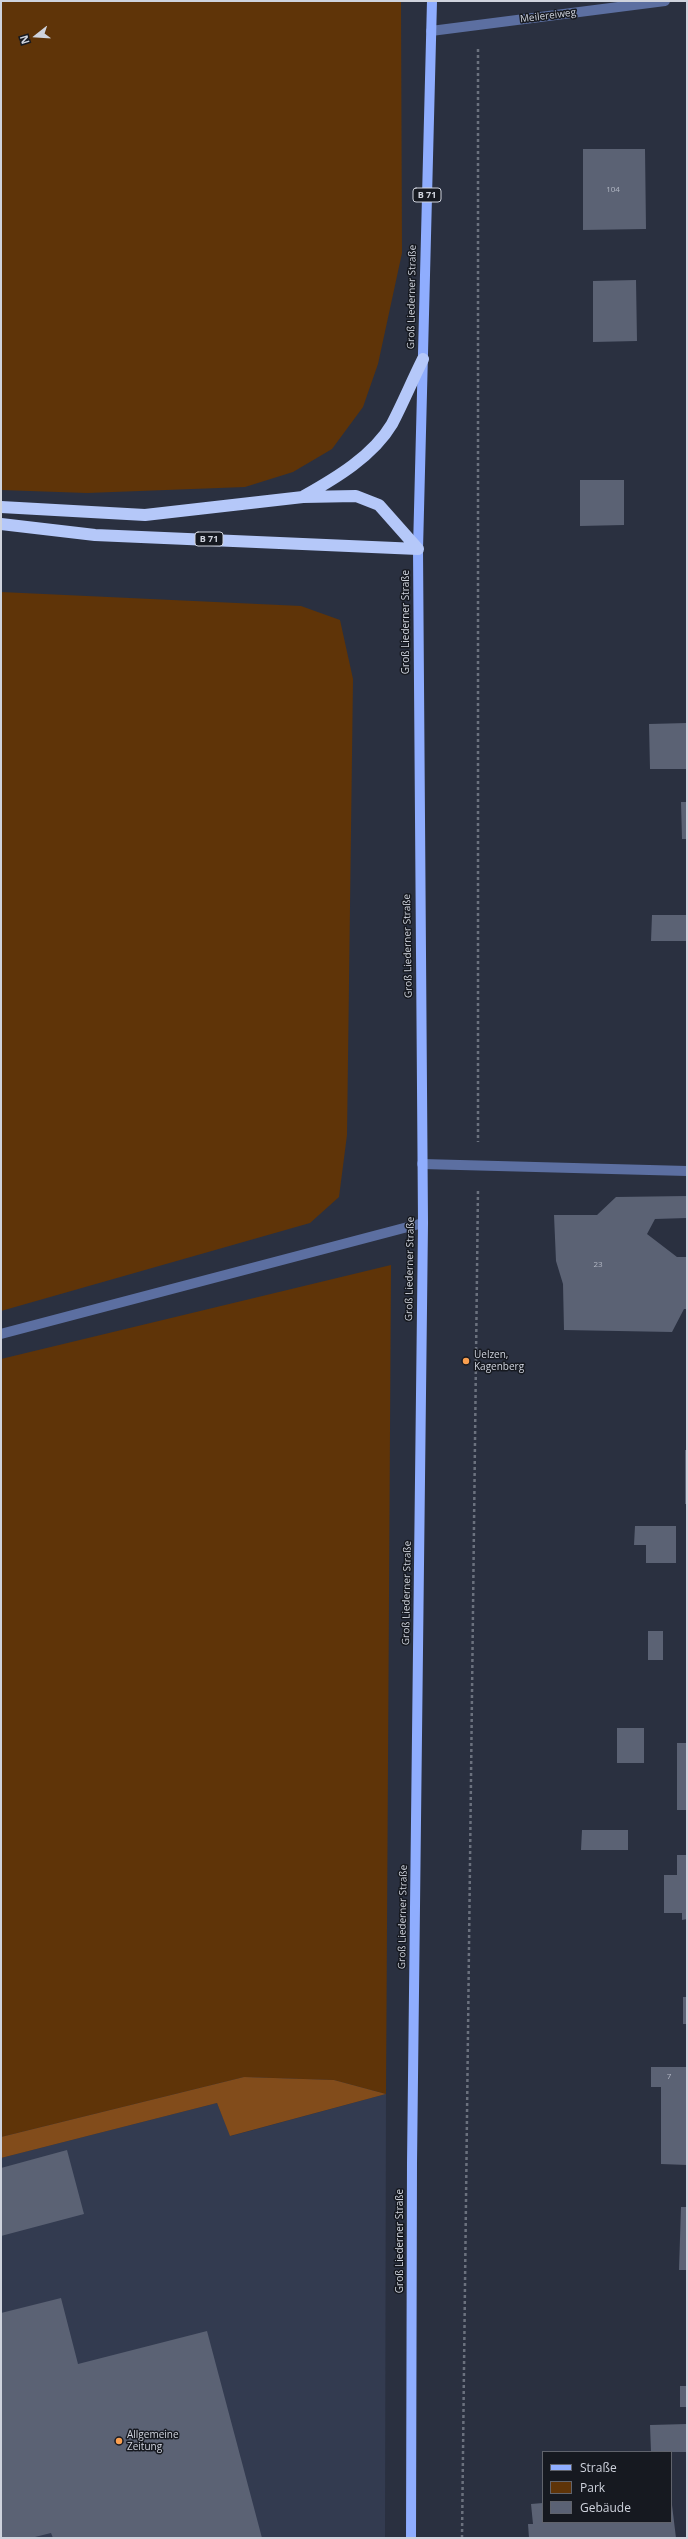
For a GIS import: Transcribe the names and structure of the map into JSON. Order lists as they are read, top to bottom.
{
  "streets": {
    "highway": ["B 71"],
    "main road": ["Groß Liederner Straße"],
    "street": ["Meilereiweg"]
  },
  "crossings": [
    ["Meilereiweg", "Groß Liederner Straße"],
    ["B 71", "Groß Liederner Straße"]
  ],
  "places": ["Uelzen, Kagenberg", "Allgemeine Zeitung"],
  "house_numbers": ["104", "23", "7"],
  "legend": ["Straße", "Park", "Gebäude"],
  "north": "left"
}
